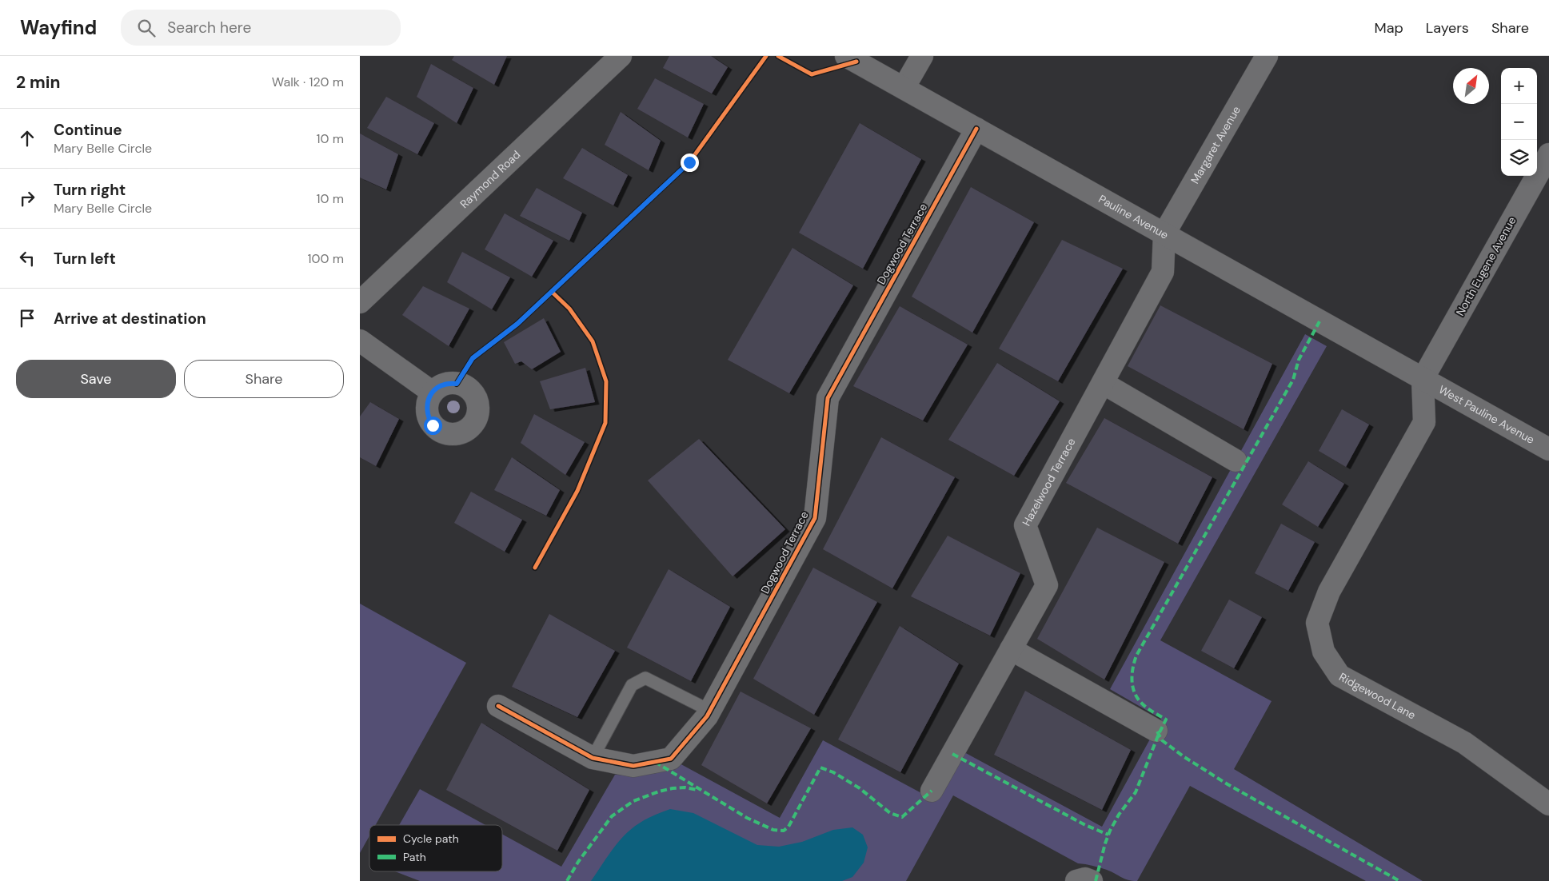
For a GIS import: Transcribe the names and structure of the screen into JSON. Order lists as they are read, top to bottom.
{
  "streets": {
    "street": [
      "Margaret Avenue",
      "Raymond Road",
      "Pauline Avenue",
      "Dogwood Terrace",
      "North Eugene Avenue",
      "West Pauline Avenue",
      "Hazelwood Terrace",
      "Ridgewood Lane"
    ]
  },
  "crossings": [
    ["Margaret Avenue", "Pauline Avenue"],
    ["Margaret Avenue", "Hazelwood Terrace"],
    ["Pauline Avenue", "Dogwood Terrace"],
    ["Pauline Avenue", "North Eugene Avenue"],
    ["Pauline Avenue", "West Pauline Avenue"],
    ["Pauline Avenue", "Hazelwood Terrace"],
    ["Pauline Avenue", "Ridgewood Lane"],
    ["North Eugene Avenue", "West Pauline Avenue"],
    ["North Eugene Avenue", "Ridgewood Lane"],
    ["West Pauline Avenue", "Ridgewood Lane"]
  ],
  "legend": ["Cycle path", "Path"],
  "north": "top right",
  "page": {
    "header": "Wayfind",
    "search": "Search here",
    "nav": ["Map", "Layers", "Share"],
    "heading": ["2 min", "Walk · 120 m"],
    "map_buttons": ["+", "−"],
    "list": [
      ["Continue", "Mary Belle Circle", "10 m"],
      ["Turn right", "Mary Belle Circle", "10 m"],
      ["Turn left", "100 m"],
      "Arrive at destination"
    ],
    "buttons": ["Save", "Share"]
  }
}
